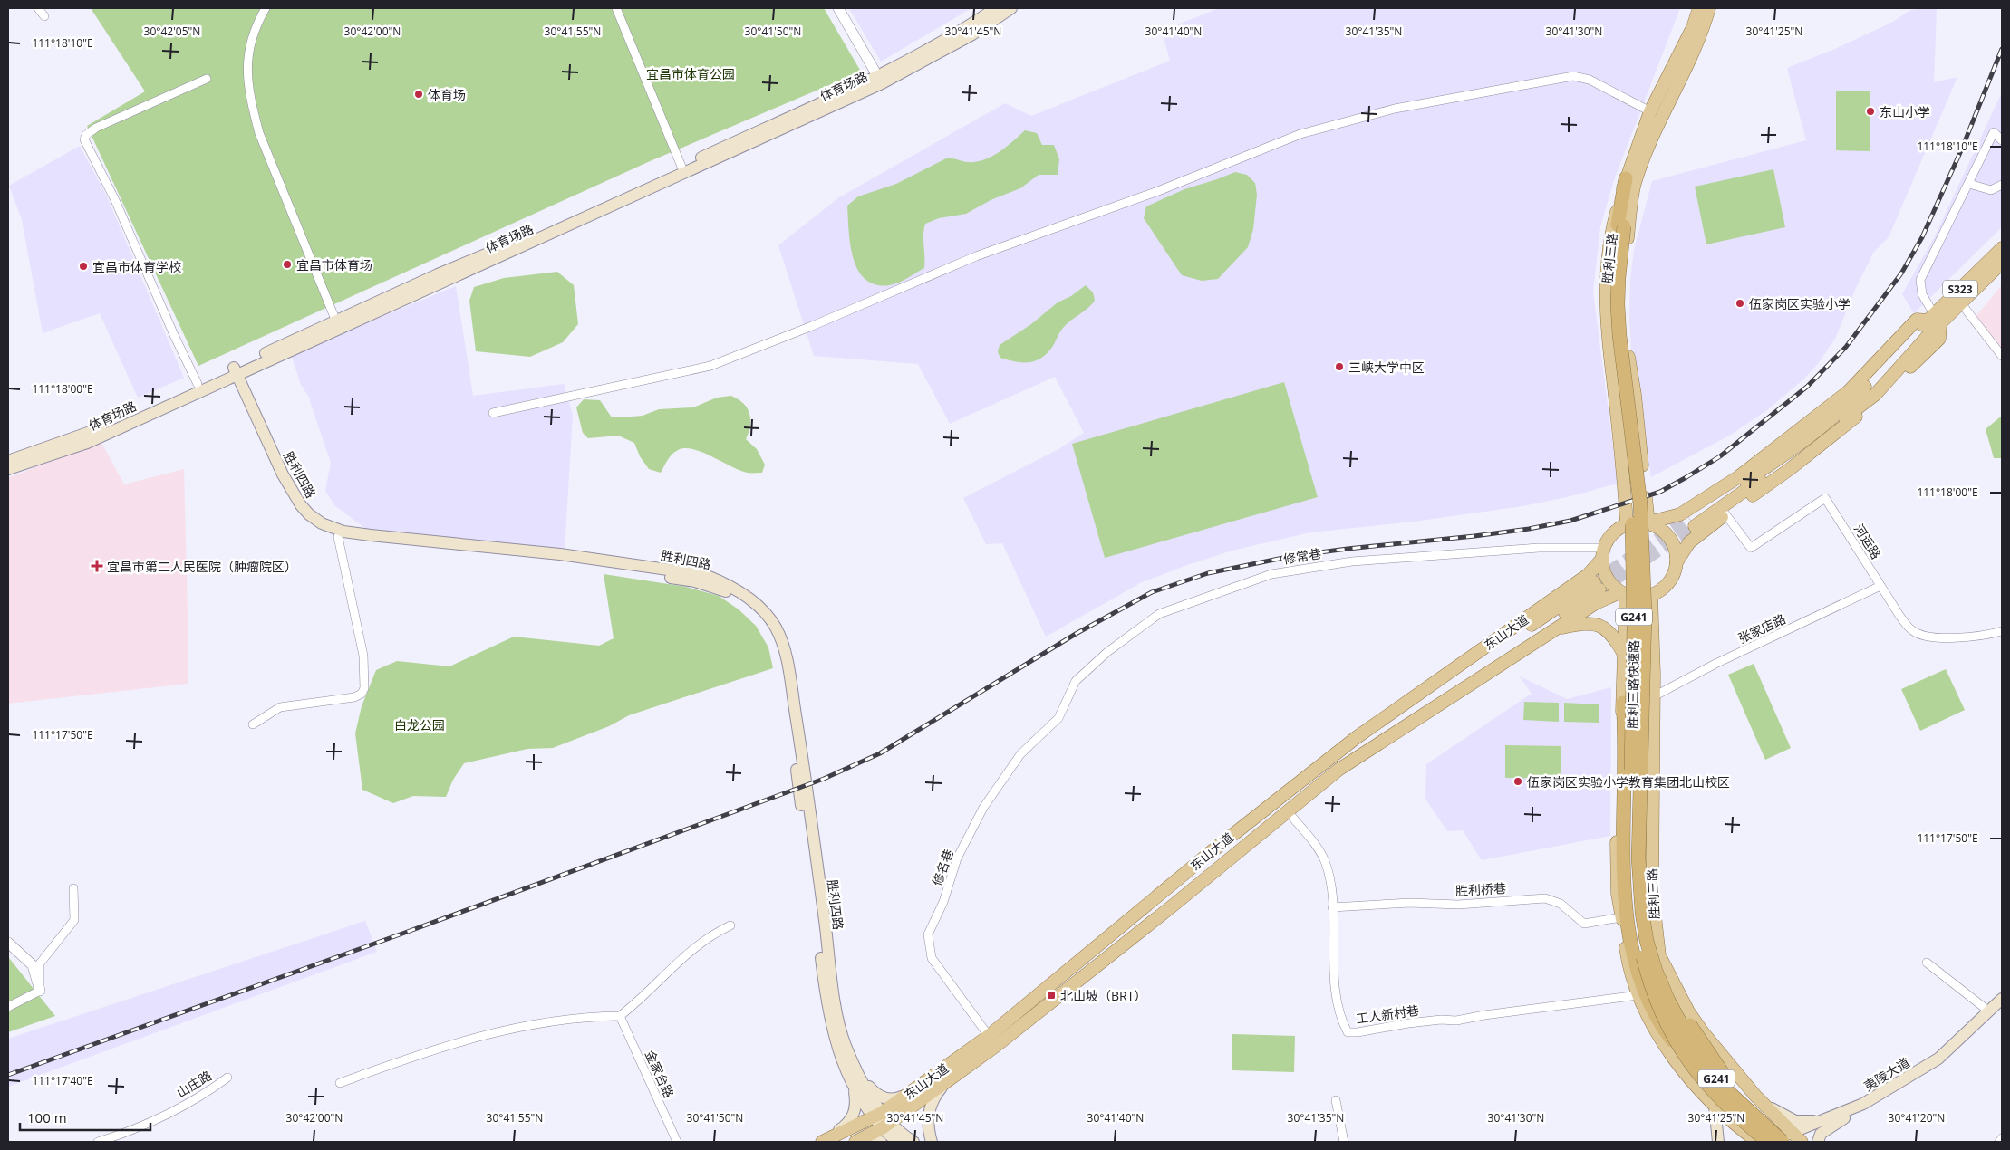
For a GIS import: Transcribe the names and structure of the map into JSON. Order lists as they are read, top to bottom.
{
  "streets": {
    "highway": ["G241", "胜利三路快速路"],
    "main road": [
      "体育场路",
      "胜利三路",
      "S323",
      "胜利四路",
      "东山大道",
      "夷陵大道"
    ],
    "street": [
      "河运路",
      "修常巷",
      "张家店路",
      "修名巷",
      "胜利桥巷",
      "工人新村巷",
      "金家台路",
      "山庄路"
    ]
  },
  "crossings": [
    ["体育场路", "胜利四路"],
    ["胜利三路", "修常巷"],
    ["胜利三路", "G241"],
    ["胜利三路", "张家店路"],
    ["胜利三路", "东山大道"],
    ["胜利三路", "胜利三路快速路"],
    ["胜利三路", "夷陵大道"],
    ["胜利四路", "东山大道"],
    ["河运路", "张家店路"],
    ["修常巷", "东山大道"],
    ["修常巷", "修名巷"],
    ["G241", "胜利三路快速路"],
    ["G241", "夷陵大道"],
    ["东山大道", "修名巷"],
    ["东山大道", "工人新村巷"],
    ["胜利桥巷", "工人新村巷"]
  ],
  "parks": ["宜昌市体育公园", "白龙公园"],
  "places": {
    "other": [
      "体育场",
      "东山小学",
      "宜昌市体育场",
      "宜昌市体育学校",
      "伍家岗区实验小学",
      "三峡大学中区",
      "伍家岗区实验小学教育集团北山校区"
    ],
    "health": ["宜昌市第二人民医院（肿瘤院区）"],
    "transit": ["北山坡（BRT）"]
  },
  "scale_bar": "100 m",
  "coordinates": [
    "30°42'05\"N",
    "30°42'00\"N",
    "30°41'55\"N",
    "30°41'50\"N",
    "30°41'45\"N",
    "30°41'40\"N",
    "30°41'35\"N",
    "30°41'30\"N",
    "30°41'25\"N",
    "111°18'10\"E",
    "111°18'00\"E",
    "111°17'50\"E",
    "111°17'40\"E",
    "30°41'20\"N"
  ]
}
